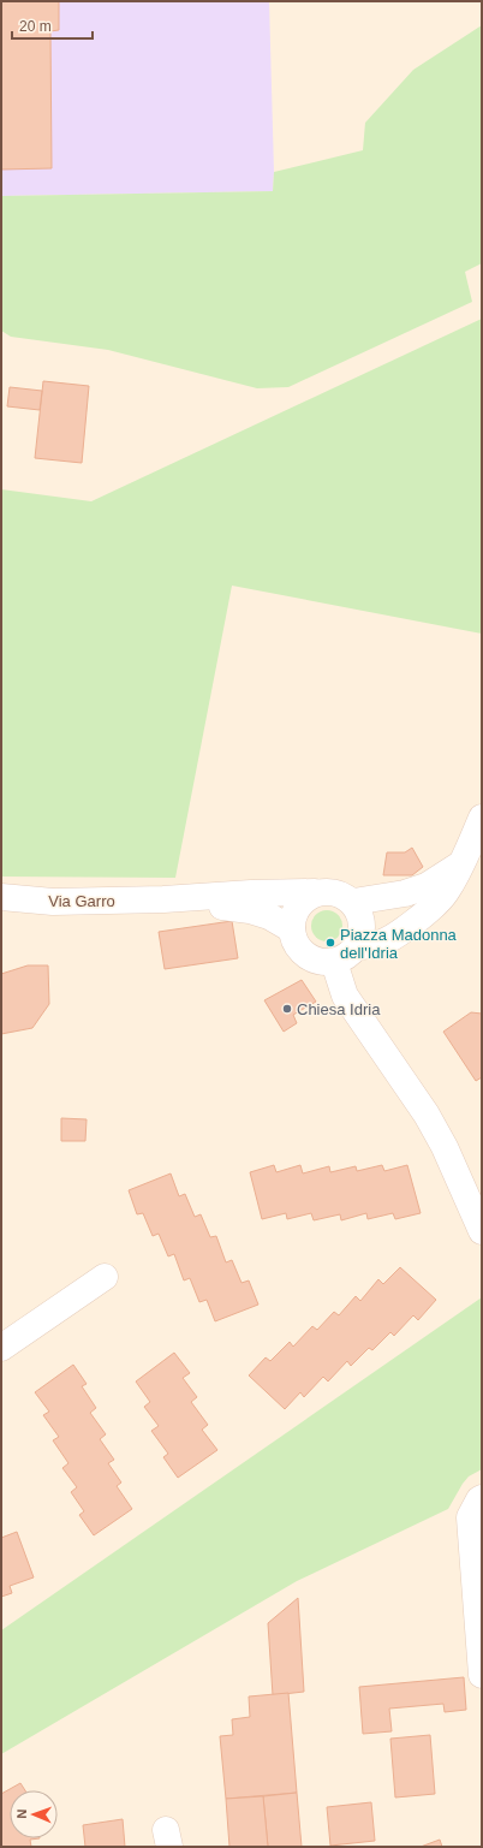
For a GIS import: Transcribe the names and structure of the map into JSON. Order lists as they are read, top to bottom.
{
  "streets": {
    "street": ["Via Garro"]
  },
  "places": ["Piazza Madonna dell'Idria", "Chiesa Idria"],
  "scale_bar": "20 m",
  "north": "left"
}
